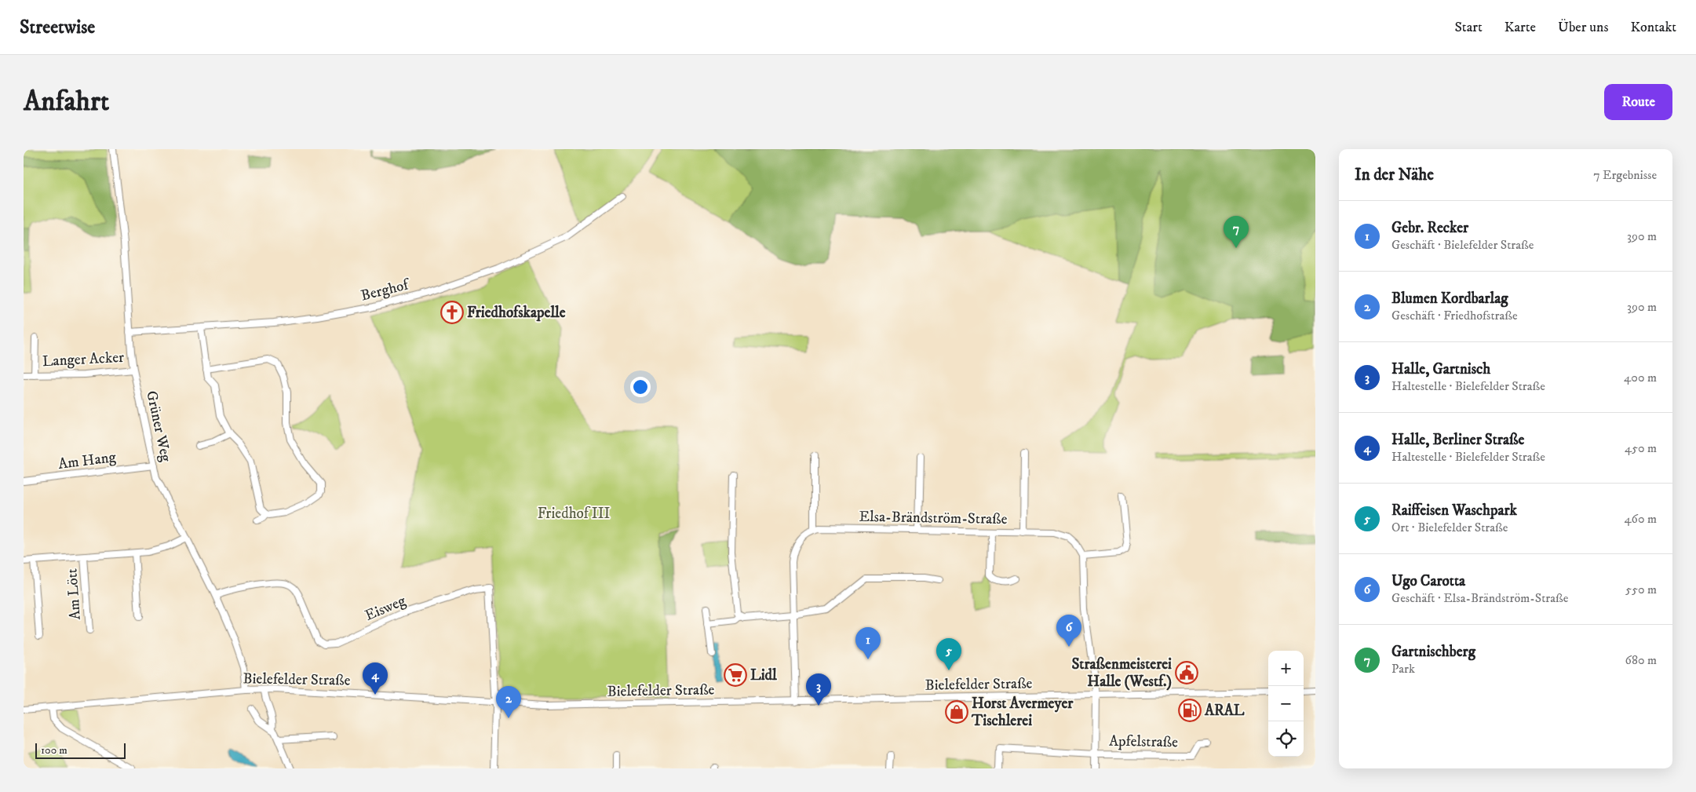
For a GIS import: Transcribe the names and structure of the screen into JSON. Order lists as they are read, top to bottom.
{
  "streets": {
    "street": [
      "Berghof",
      "Langer Acker",
      "Grüner Weg",
      "Am Hang",
      "Elsa-Brändström-Straße",
      "Am Lött",
      "Eisweg",
      "Bielefelder Straße",
      "Apfelstraße"
    ]
  },
  "crossings": [
    ["Berghof", "Grüner Weg"],
    ["Langer Acker", "Grüner Weg"],
    ["Grüner Weg", "Am Hang"],
    ["Grüner Weg", "Am Lött"],
    ["Grüner Weg", "Eisweg"],
    ["Grüner Weg", "Bielefelder Straße"],
    ["Eisweg", "Bielefelder Straße"]
  ],
  "parks": ["Friedhof III"],
  "places": {
    "church": ["Friedhofskapelle"],
    "public building": ["Straßenmeisterei Halle (Westf.)"],
    "supermarket": ["Lidl"],
    "fuel station": ["ARAL"],
    "shop": ["Horst Avermeyer Tischlerei"]
  },
  "scale_bar": "100 m",
  "page": {
    "header": "Streetwise",
    "nav": [
      "Start",
      "Karte",
      "Über uns",
      "Kontakt"
    ],
    "buttons": "Route",
    "title": "Anfahrt",
    "heading": ["In der Nähe", "7 Ergebnisse"],
    "list": [
      {
        "mark": "1",
        "name": "Gebr. Recker",
        "note": "Geschäft · Bielefelder Straße",
        "value": "390 m"
      },
      {
        "mark": "2",
        "name": "Blumen Kordbarlag",
        "note": "Geschäft · Friedhofstraße",
        "value": "390 m"
      },
      {
        "mark": "3",
        "name": "Halle, Gartnisch",
        "note": "Haltestelle · Bielefelder Straße",
        "value": "400 m"
      },
      {
        "mark": "4",
        "name": "Halle, Berliner Straße",
        "note": "Haltestelle · Bielefelder Straße",
        "value": "450 m"
      },
      {
        "mark": "5",
        "name": "Raiffeisen Waschpark",
        "note": "Ort · Bielefelder Straße",
        "value": "460 m"
      },
      {
        "mark": "6",
        "name": "Ugo Carotta",
        "note": "Geschäft · Elsa-Brändström-Straße",
        "value": "550 m"
      },
      {
        "mark": "7",
        "name": "Gartnischberg",
        "note": "Park",
        "value": "680 m"
      }
    ],
    "pins": [
      "7",
      "6",
      "1",
      "5",
      "4",
      "3",
      "2"
    ],
    "map_buttons": ["+", "−"],
    "scale": "100 m"
  }
}
